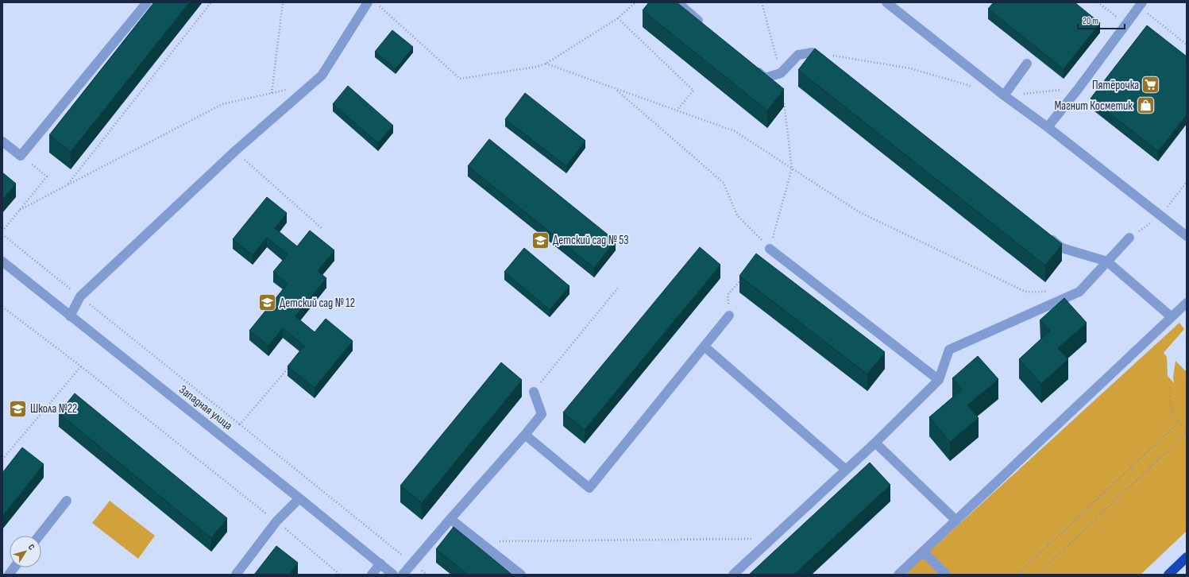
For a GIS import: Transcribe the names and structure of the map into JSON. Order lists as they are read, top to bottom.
{
  "streets": {
    "street": ["Западная улица"]
  },
  "places": {
    "supermarket": ["Пятёрочка"],
    "shop": ["Магнит Косметик"],
    "school or university": ["Детский сад № 53", "Детский сад № 12", "Школа №22"]
  },
  "scale_bar": "20 m",
  "north": "top right"
}
